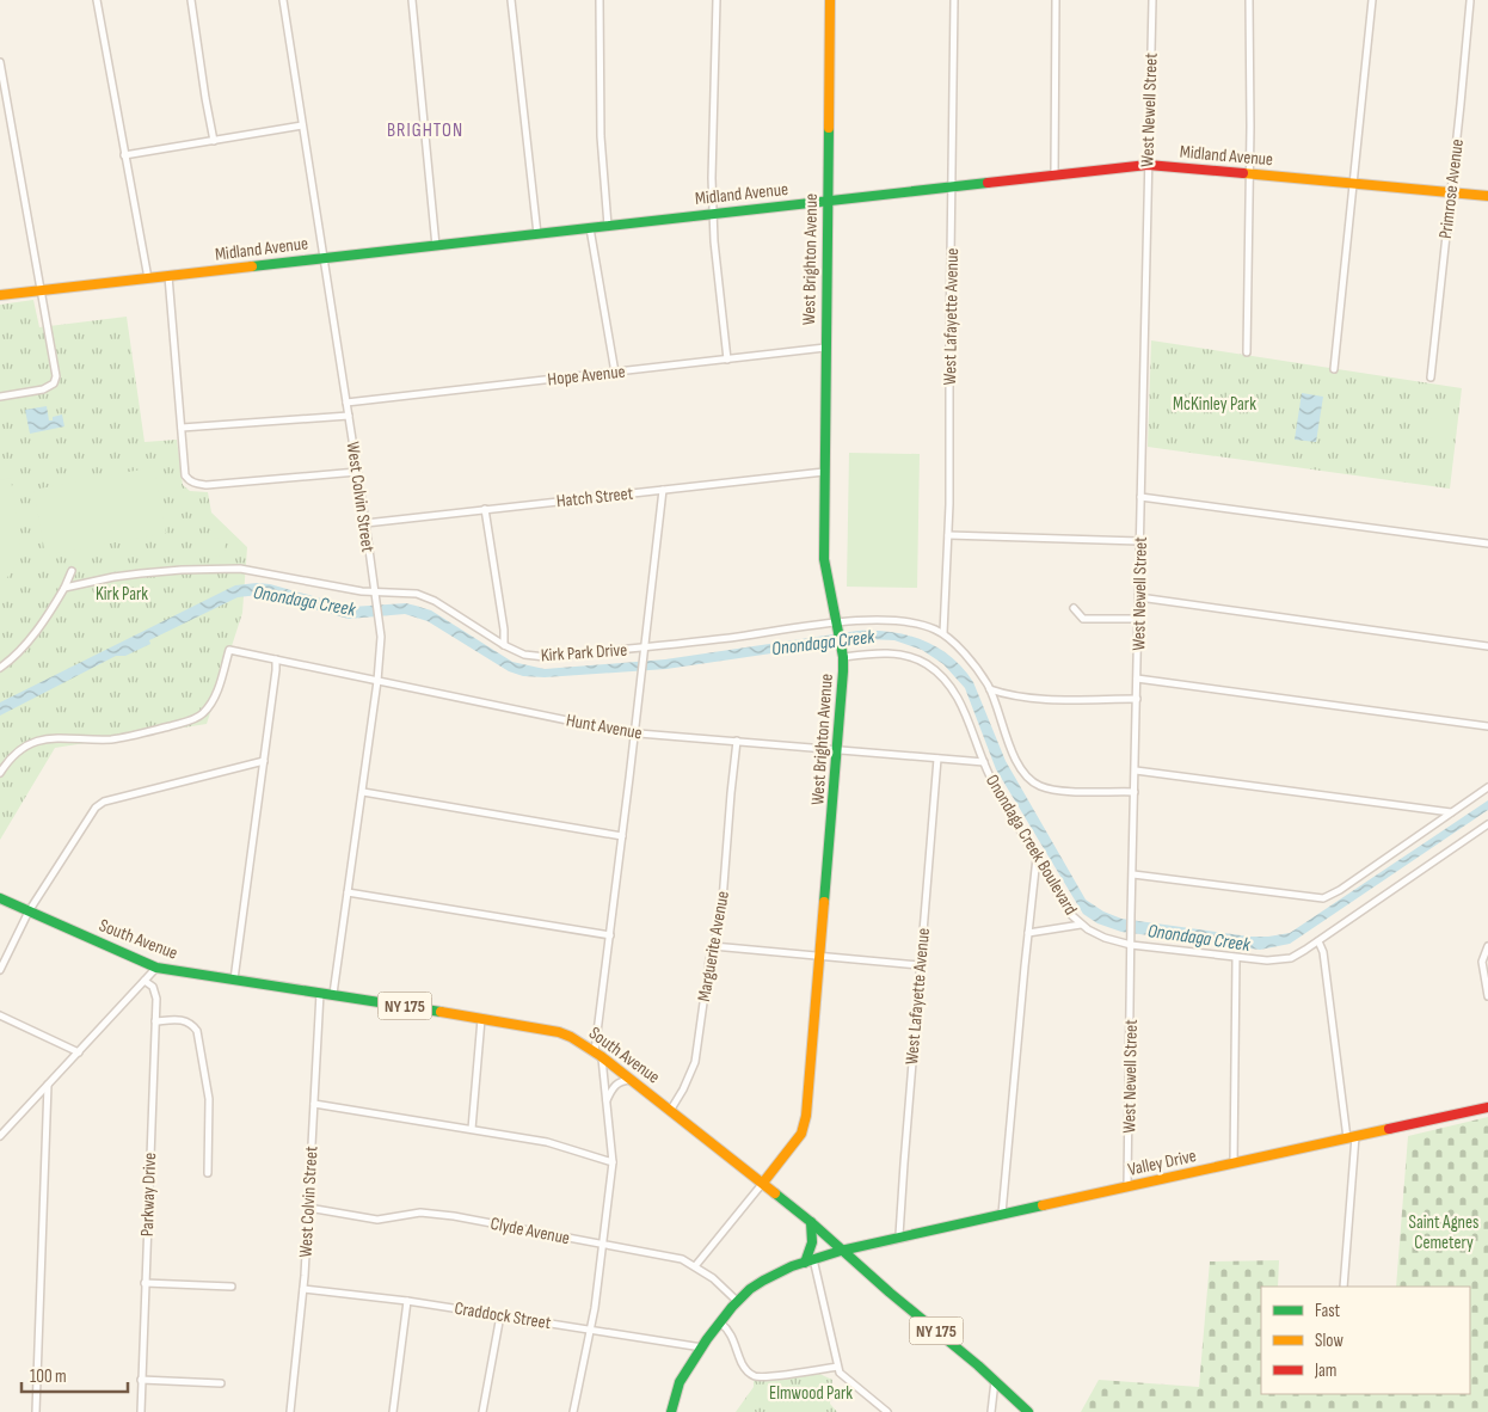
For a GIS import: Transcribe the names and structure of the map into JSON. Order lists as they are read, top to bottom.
{
  "streets": {
    "street": [
      "West Newell Street",
      "Midland Avenue",
      "Primrose Avenue",
      "West Brighton Avenue",
      "West Lafayette Avenue",
      "Hope Avenue",
      "West Colvin Street",
      "Hatch Street",
      "Kirk Park Drive",
      "Hunt Avenue",
      "Onondaga Creek Boulevard",
      "South Avenue",
      "Marguerite Avenue",
      "NY 175",
      "Valley Drive",
      "Parkway Drive",
      "Clyde Avenue",
      "Craddock Street"
    ]
  },
  "crossings": [
    ["West Newell Street", "Midland Avenue"],
    ["West Newell Street", "Kirk Park Drive"],
    ["West Newell Street", "Onondaga Creek Boulevard"],
    ["West Newell Street", "Valley Drive"],
    ["Midland Avenue", "Primrose Avenue"],
    ["Midland Avenue", "West Brighton Avenue"],
    ["Midland Avenue", "West Lafayette Avenue"],
    ["Midland Avenue", "West Colvin Street"],
    ["West Brighton Avenue", "Hope Avenue"],
    ["West Brighton Avenue", "Hatch Street"],
    ["West Brighton Avenue", "Kirk Park Drive"],
    ["West Brighton Avenue", "Hunt Avenue"],
    ["West Brighton Avenue", "Onondaga Creek Boulevard"],
    ["West Brighton Avenue", "South Avenue"],
    ["West Brighton Avenue", "Clyde Avenue"],
    ["West Lafayette Avenue", "Kirk Park Drive"],
    ["West Lafayette Avenue", "Hunt Avenue"],
    ["West Lafayette Avenue", "Valley Drive"],
    ["Hope Avenue", "West Colvin Street"],
    ["West Colvin Street", "Hatch Street"],
    ["West Colvin Street", "Kirk Park Drive"],
    ["West Colvin Street", "Hunt Avenue"],
    ["West Colvin Street", "South Avenue"],
    ["West Colvin Street", "Clyde Avenue"],
    ["West Colvin Street", "Craddock Street"],
    ["Hunt Avenue", "Onondaga Creek Boulevard"],
    ["Hunt Avenue", "Marguerite Avenue"],
    ["South Avenue", "Marguerite Avenue"],
    ["South Avenue", "Valley Drive"],
    ["Valley Drive", "Clyde Avenue"],
    ["Valley Drive", "Craddock Street"]
  ],
  "districts": ["BRIGHTON"],
  "water": ["Onondaga Creek"],
  "parks": [
    "McKinley Park",
    "Kirk Park",
    "Saint Agnes Cemetery",
    "Elmwood Park"
  ],
  "legend": ["Fast", "Slow", "Jam"],
  "scale_bar": "100 m"
}
